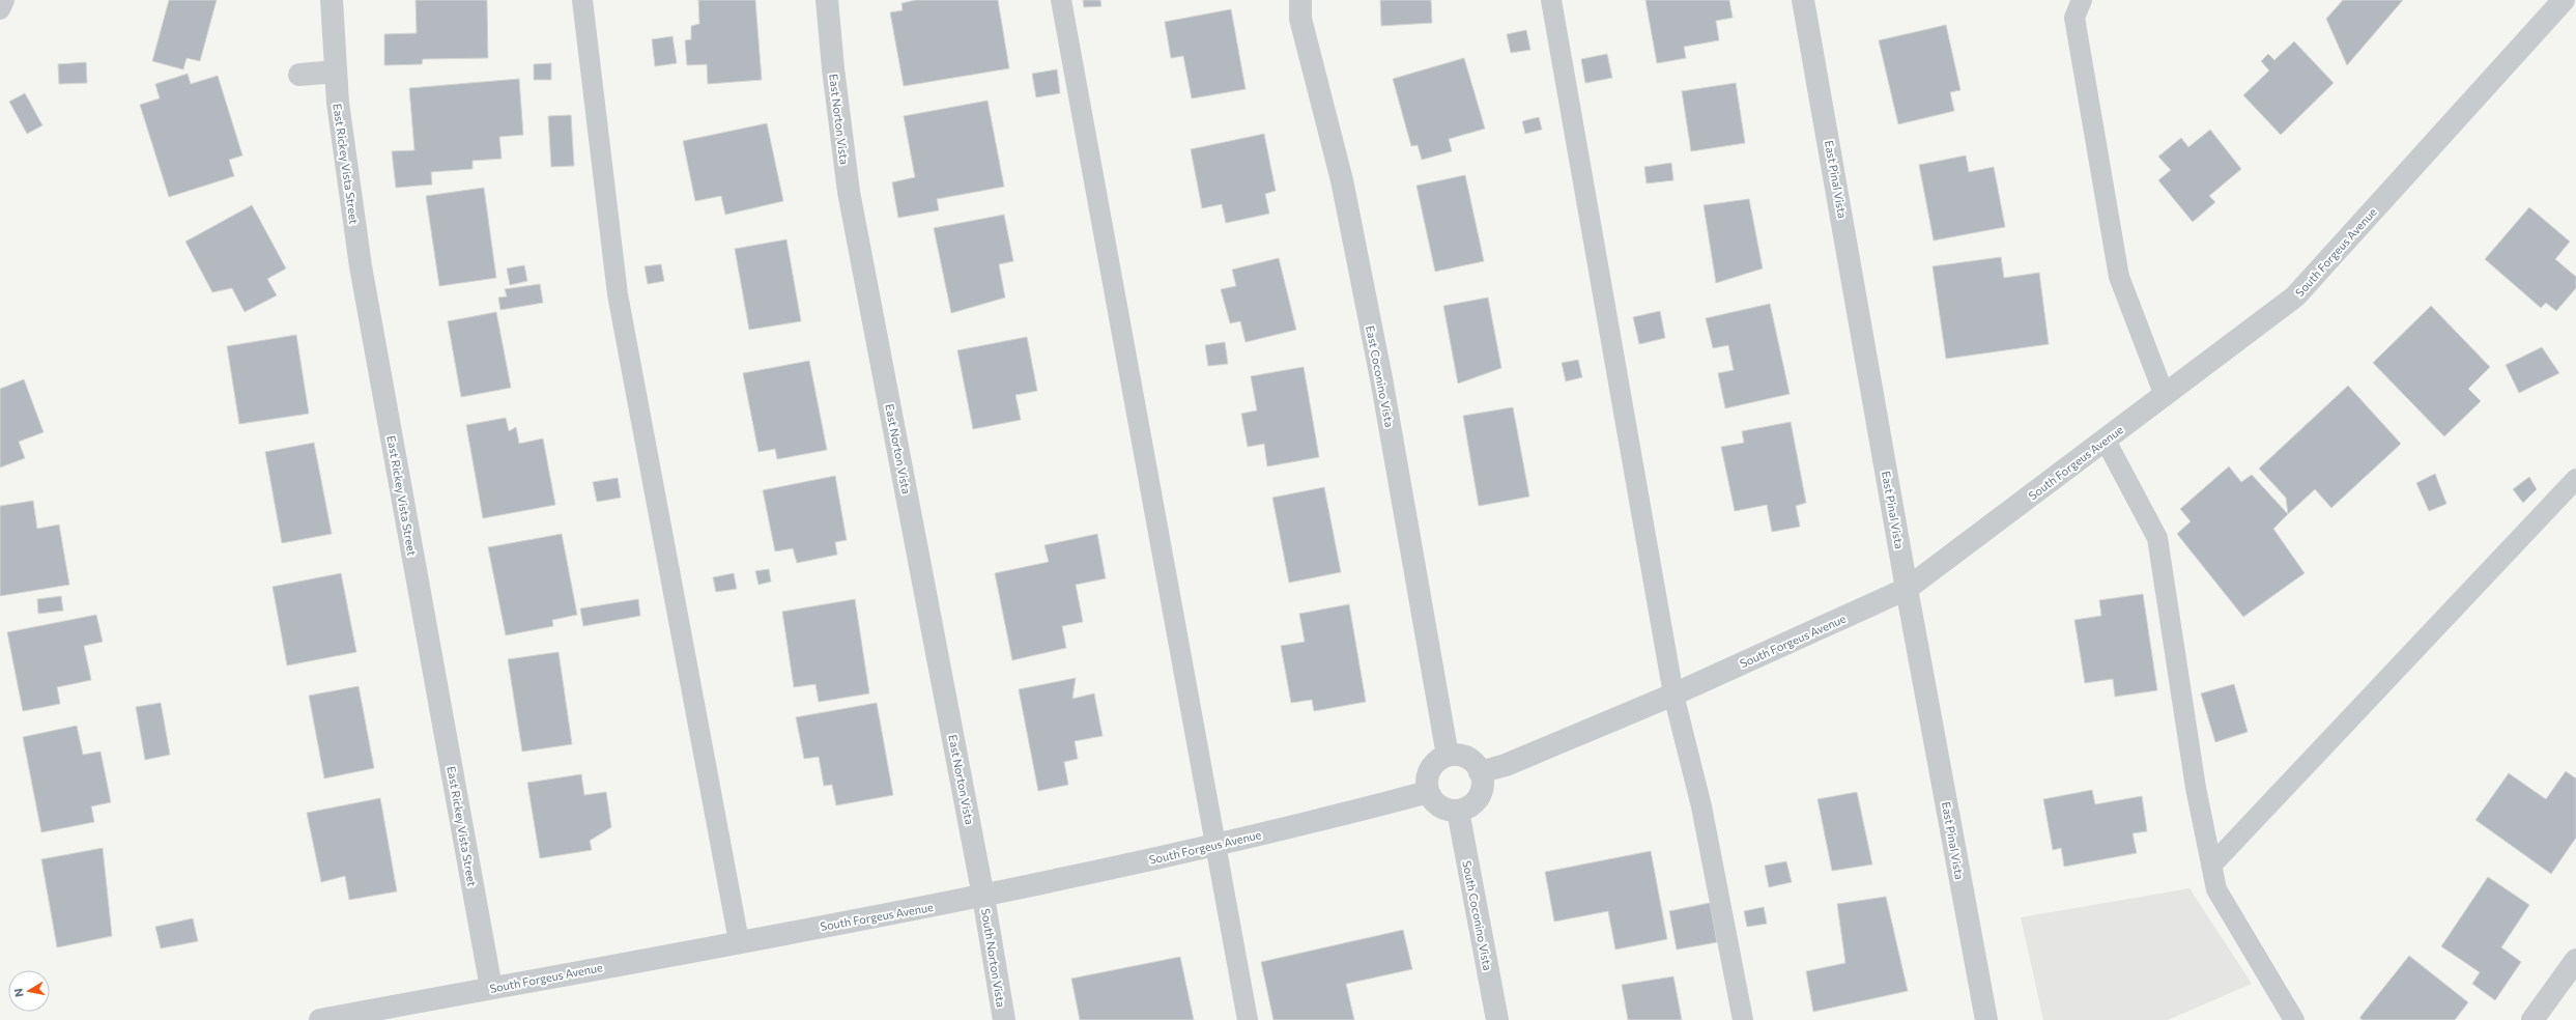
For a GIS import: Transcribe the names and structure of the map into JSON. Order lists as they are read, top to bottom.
{
  "streets": {
    "street": [
      "East Norton Vista",
      "East Rickey Vista Street",
      "East Pinal Vista",
      "South Forgeus Avenue",
      "East Coconino Vista",
      "South Coconino Vista",
      "South Norton Vista"
    ]
  },
  "crossings": [
    ["East Norton Vista", "South Forgeus Avenue"],
    ["East Norton Vista", "South Norton Vista"],
    ["East Rickey Vista Street", "South Forgeus Avenue"],
    ["East Pinal Vista", "South Forgeus Avenue"],
    ["South Forgeus Avenue", "East Coconino Vista"],
    ["South Forgeus Avenue", "South Coconino Vista"],
    ["South Forgeus Avenue", "South Norton Vista"],
    ["East Coconino Vista", "South Coconino Vista"]
  ],
  "north": "left"
}
